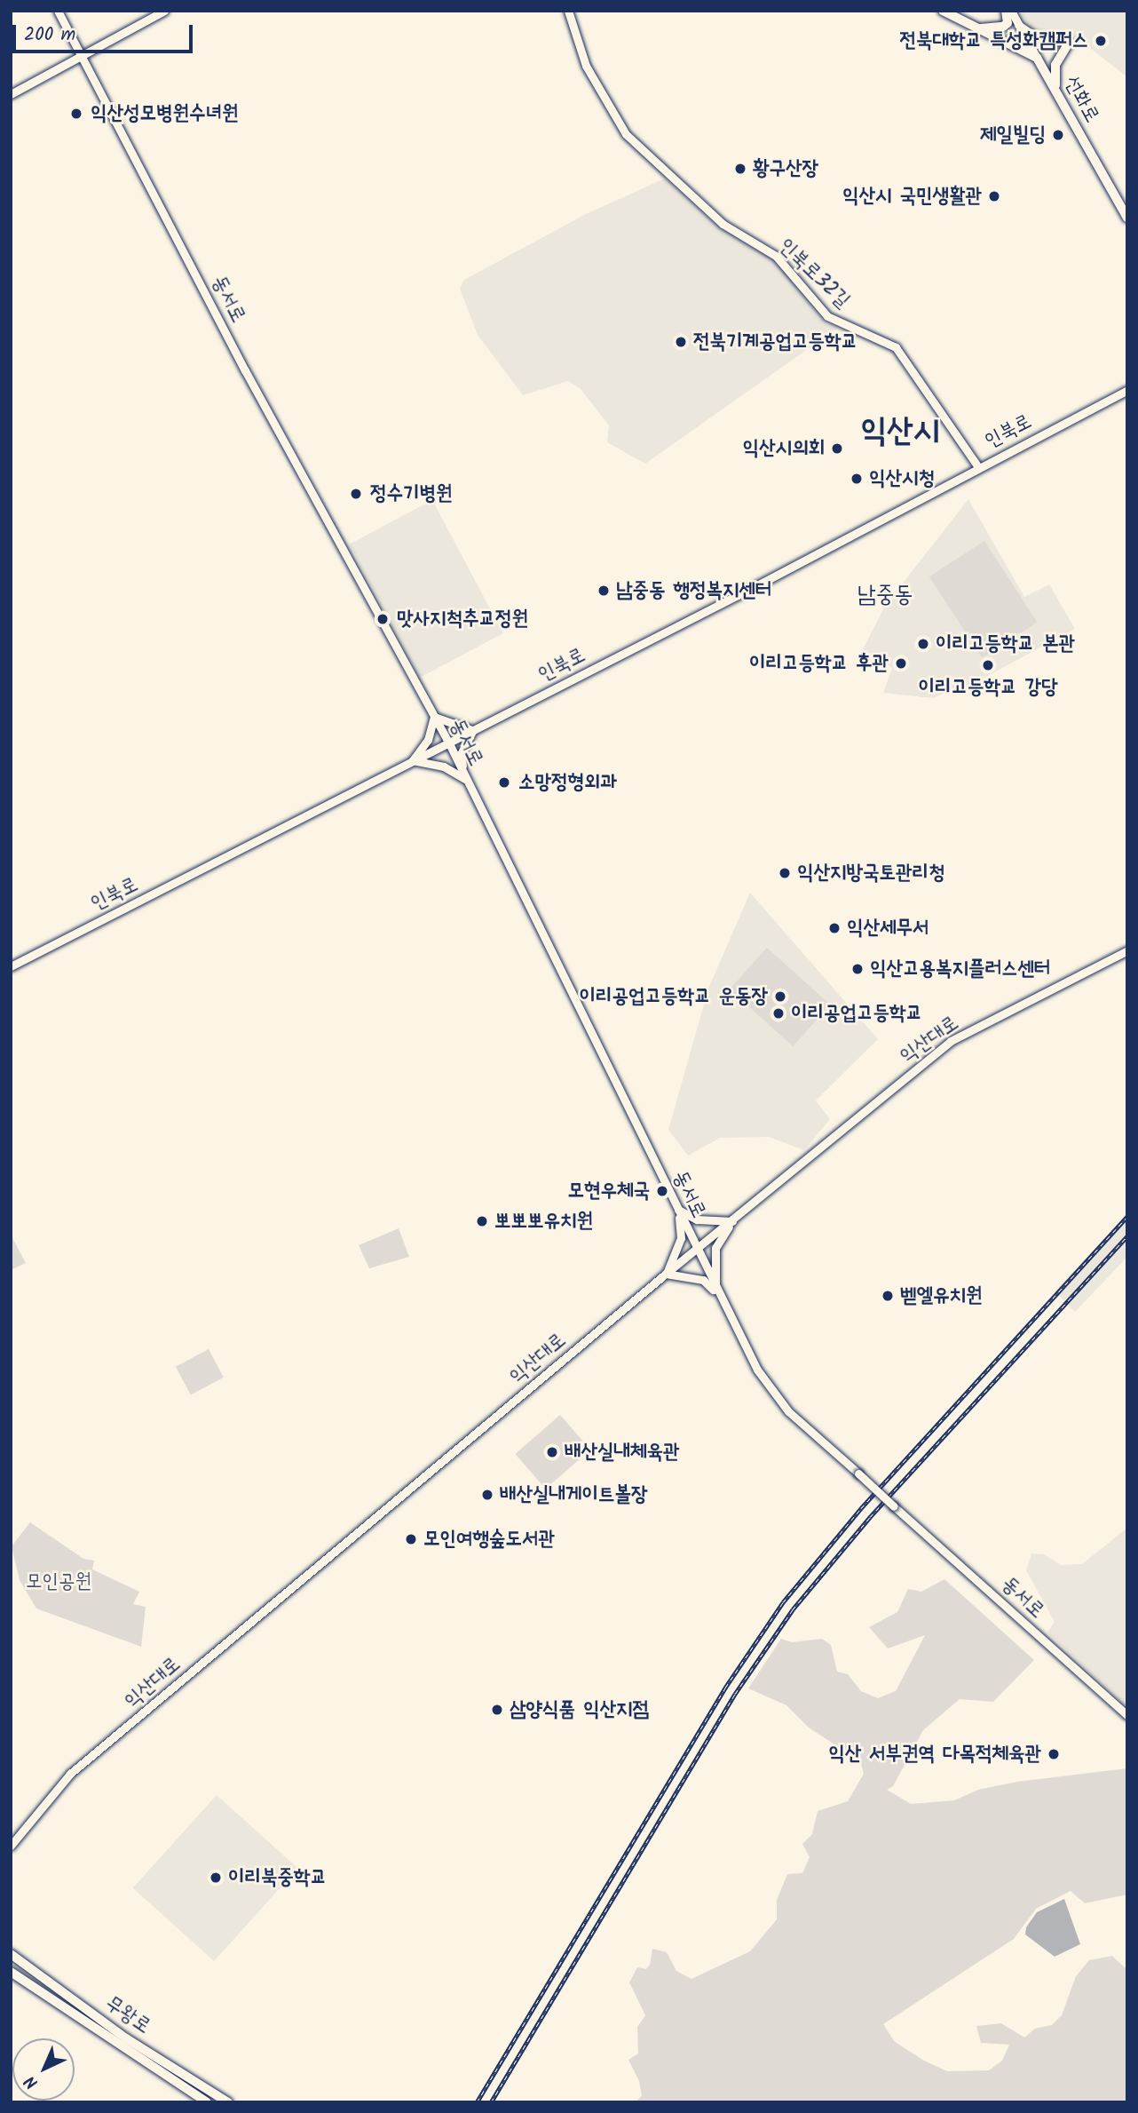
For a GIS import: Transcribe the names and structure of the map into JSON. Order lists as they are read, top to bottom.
{
  "streets": {
    "main road": ["선화로", "무왕로"],
    "street": [
      "인북로32길",
      "동서로",
      "인북로",
      "익산대로"
    ]
  },
  "crossings": [
    ["인북로32길", "인북로"],
    ["동서로", "인북로"],
    ["동서로", "익산대로"]
  ],
  "districts": ["익산시", "남중동"],
  "parks": ["모인공원"],
  "places": [
    "전북대학교 특성화캠퍼스",
    "익산성모병원수녀원",
    "제일빌딩",
    "황구산장",
    "익산시 국민생활관",
    "전북기계공업고등학교",
    "익산시의회",
    "익산시청",
    "정수기병원",
    "남중동 행정복지센터",
    "맛사지척추교정원",
    "이리고등학교 본관",
    "이리고등학교 후관",
    "이리고등학교 강당",
    "소망정형외과",
    "익산지방국토관리청",
    "익산세무서",
    "익산고용복지플러스센터",
    "이리공업고등학교 운동장",
    "이리공업고등학교",
    "모현우체국",
    "뽀뽀뽀유치원",
    "벧엘유치원",
    "배산실내체육관",
    "배산실내게이트볼장",
    "모인여행숲도서관",
    "삼양식품 익산지점",
    "익산 서부권역 다목적체육관",
    "이리북중학교"
  ],
  "scale_bar": "200 m",
  "north": "bottom left"
}
